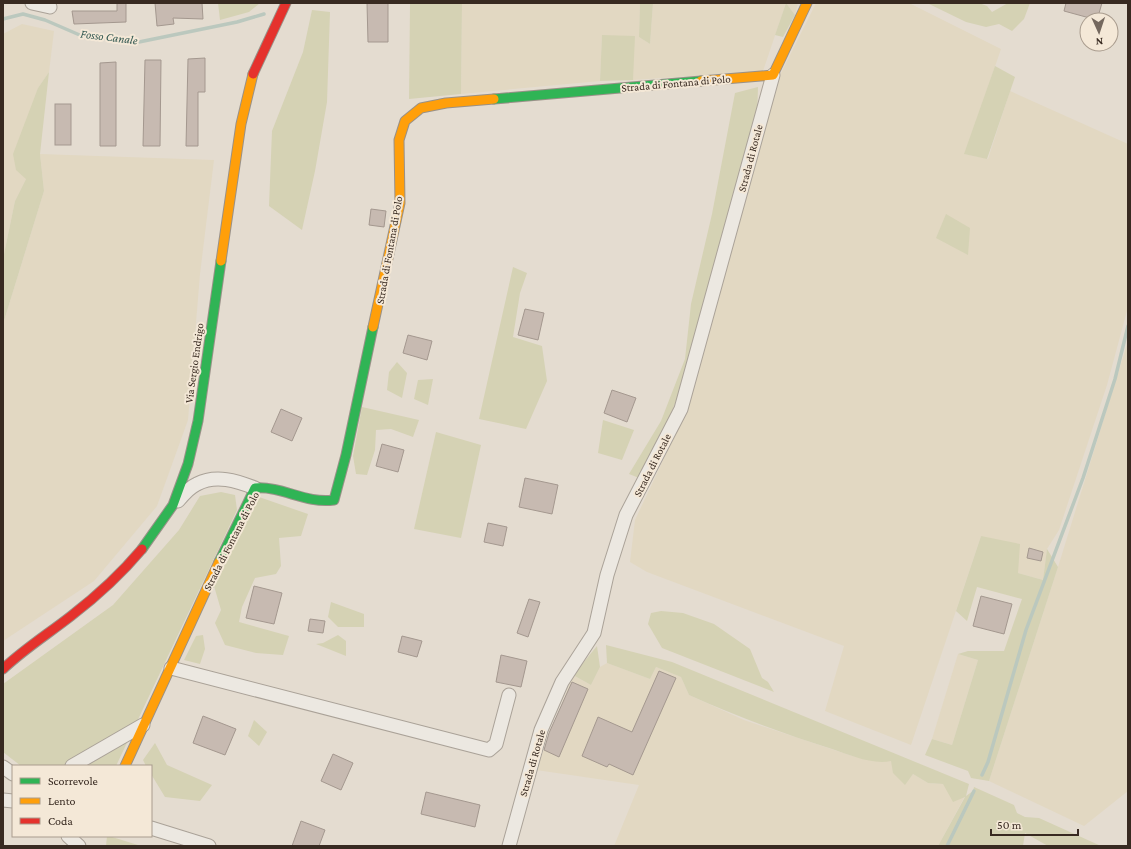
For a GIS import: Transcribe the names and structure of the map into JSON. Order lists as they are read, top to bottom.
{
  "streets": {
    "street": ["Strada di Fontana di Polo", "Strada di Rotale", "Via Sergio Endrigo"]
  },
  "crossings": [
    ["Strada di Fontana di Polo", "Strada di Rotale"]
  ],
  "water": ["Fosso Canale"],
  "legend": ["Scorrevole", "Lento", "Coda"],
  "scale_bar": "50 m",
  "north": "bottom"
}
